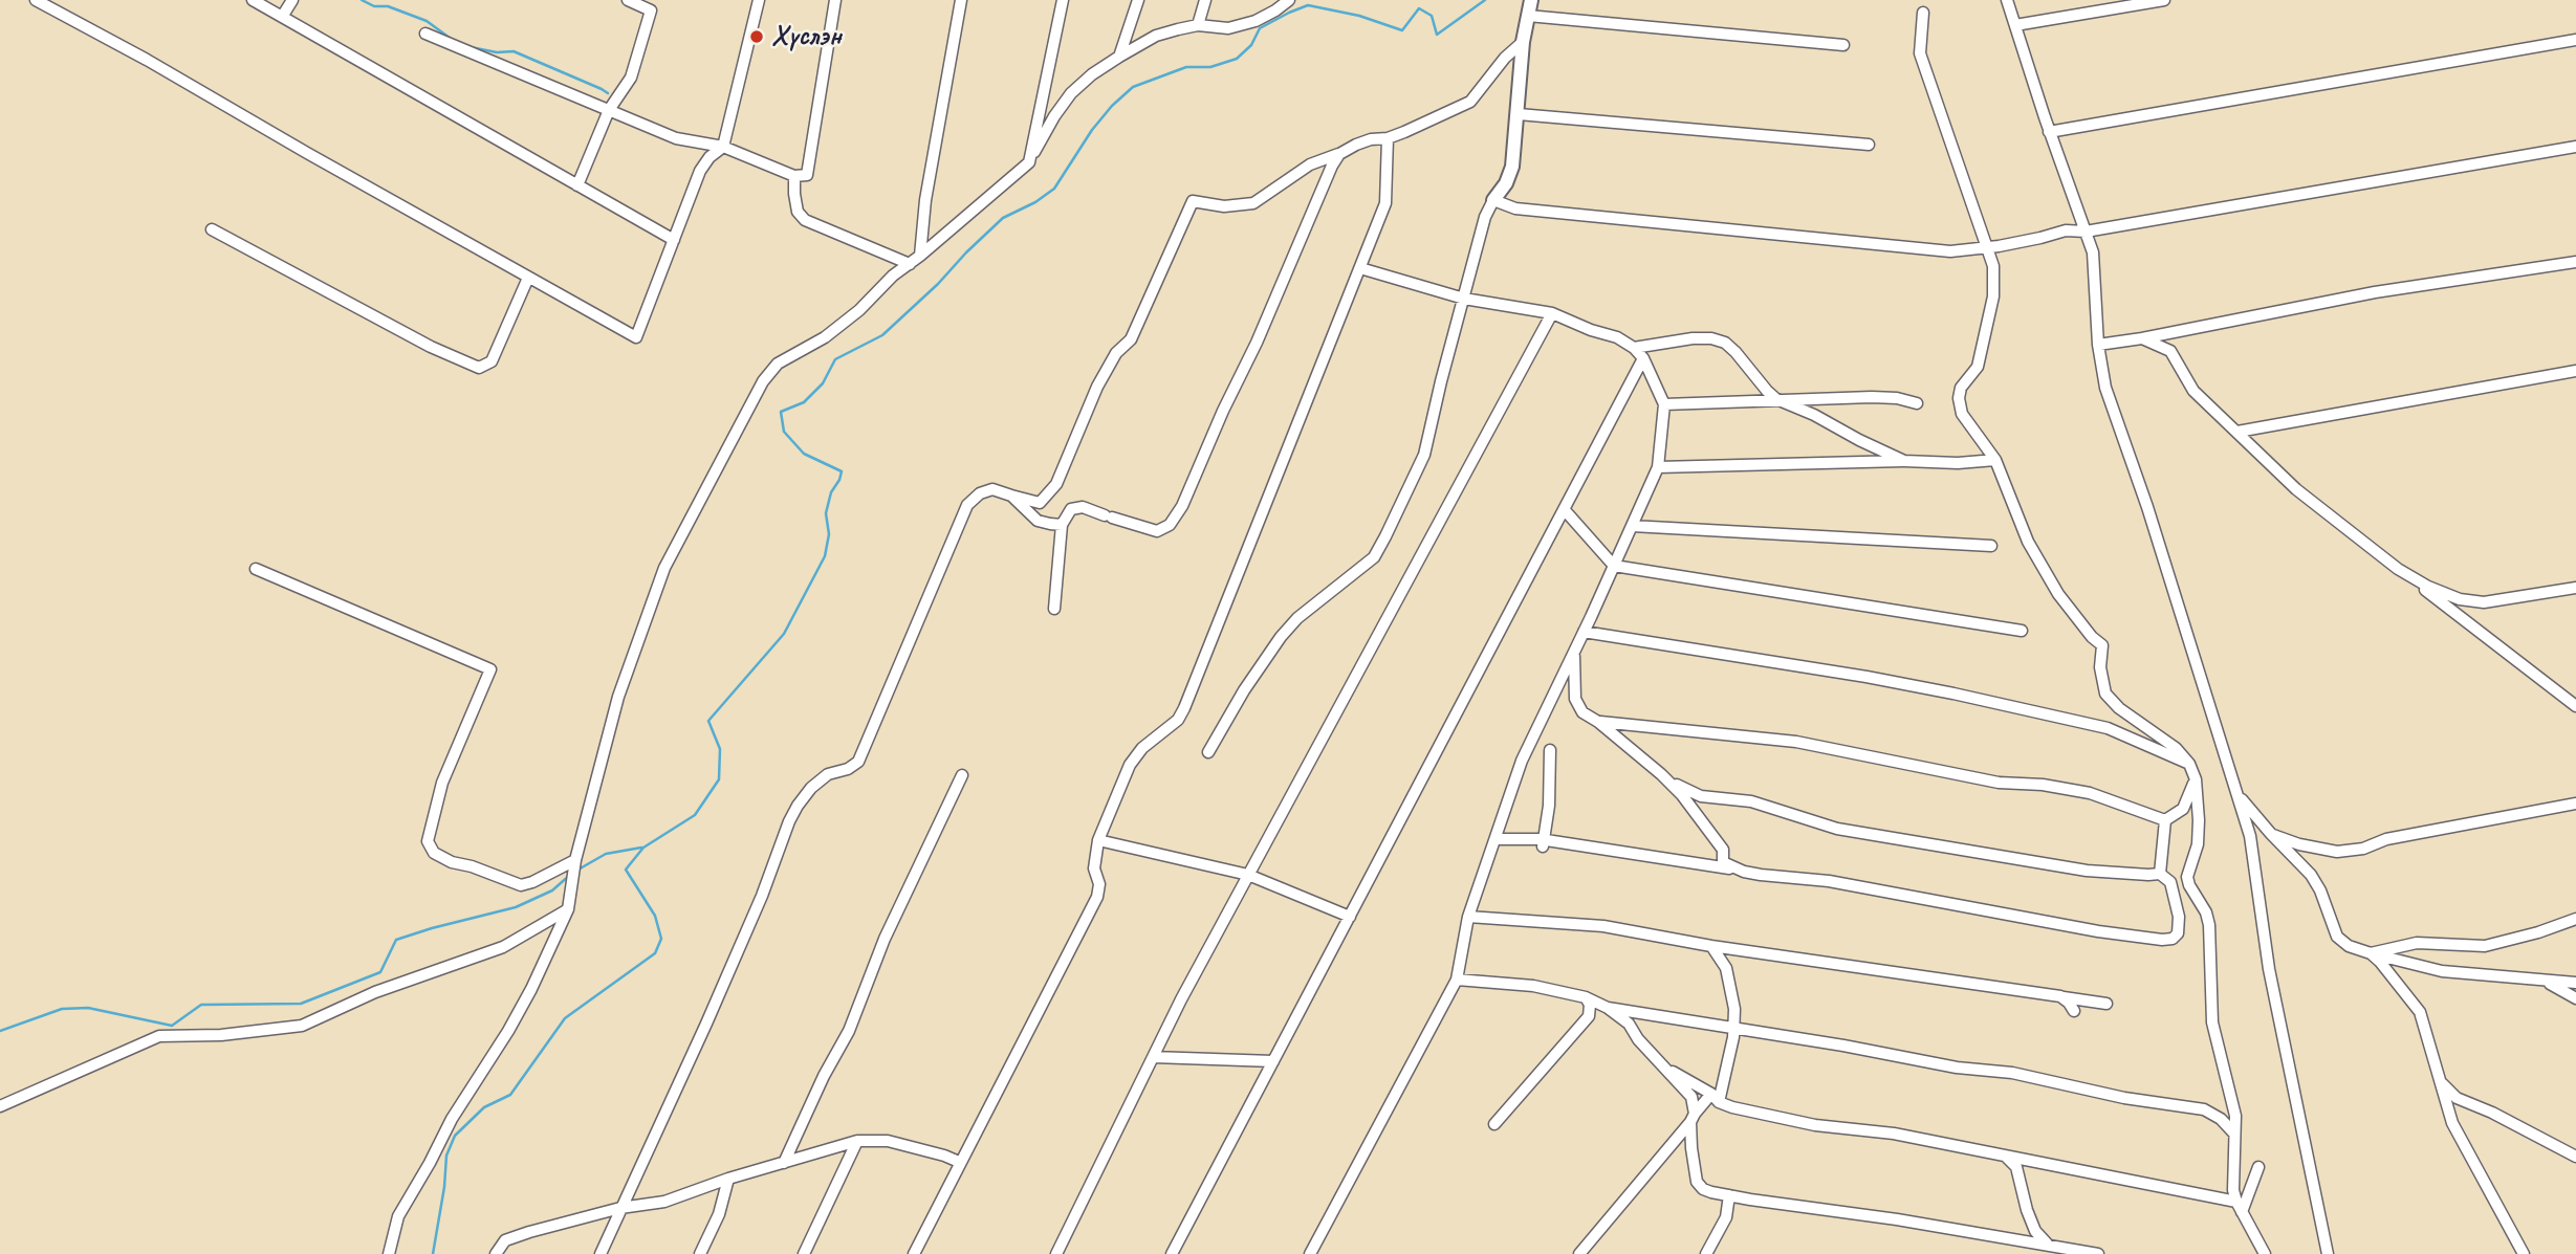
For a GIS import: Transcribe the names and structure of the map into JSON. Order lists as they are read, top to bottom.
{
  "places": ["Хүслэн"]
}
